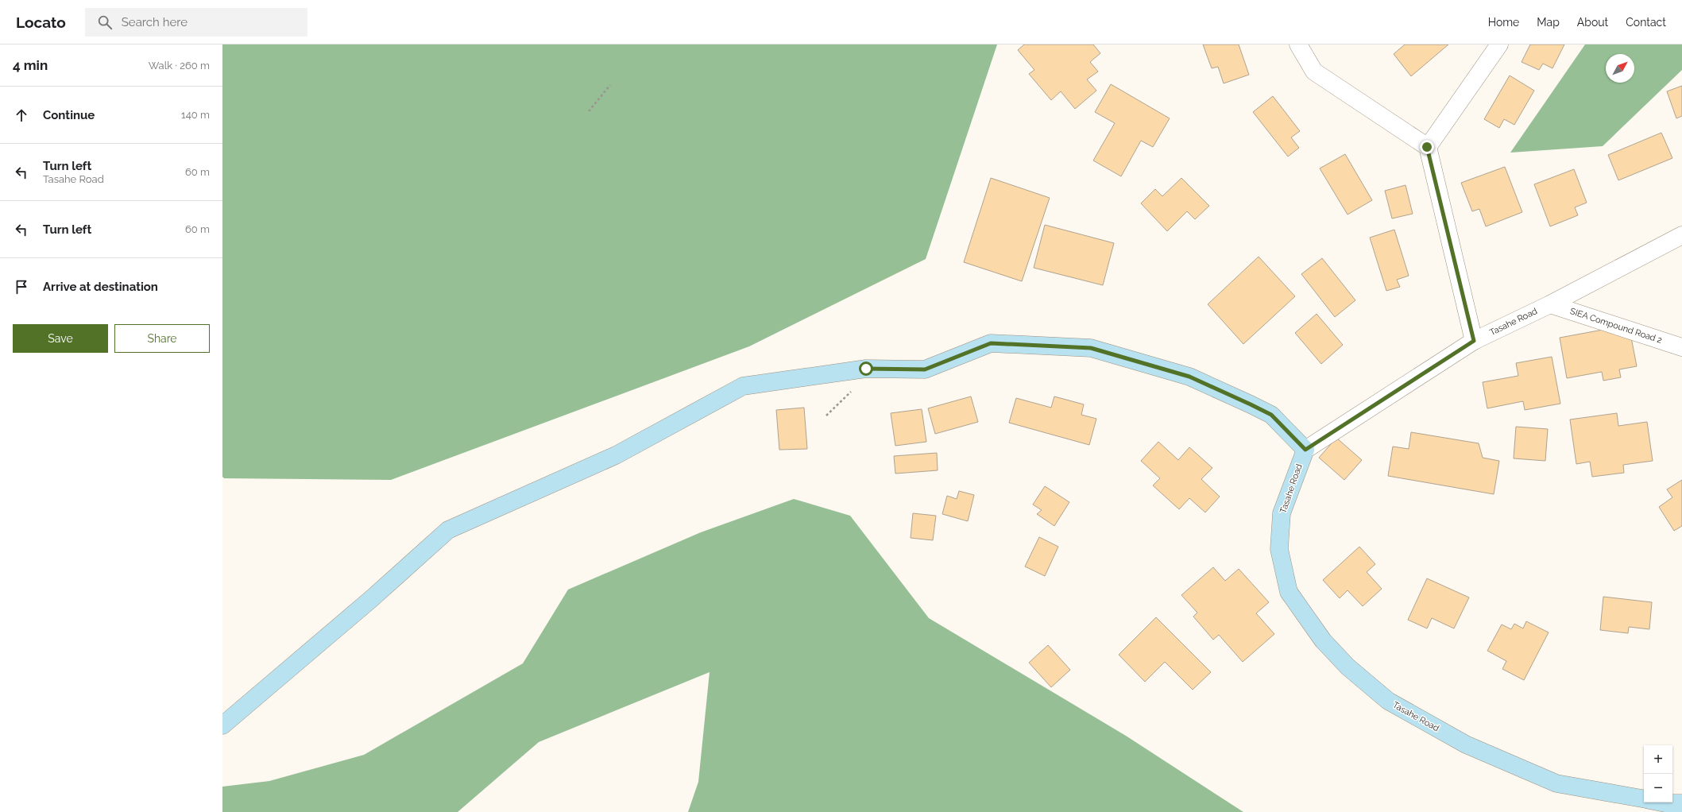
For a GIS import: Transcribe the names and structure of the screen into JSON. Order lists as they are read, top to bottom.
{
  "streets": {
    "street": ["Tasahe Road", "SIEA Compound Road 2"]
  },
  "crossings": [
    ["Tasahe Road", "SIEA Compound Road 2"]
  ],
  "north": "top right",
  "page": {
    "header": "Locato",
    "search": "Search here",
    "nav": [
      "Home",
      "Map",
      "About",
      "Contact"
    ],
    "heading": ["4 min", "Walk · 260 m"],
    "list": [
      ["Continue", "140 m"],
      ["Turn left", "Tasahe Road", "60 m"],
      ["Turn left", "60 m"],
      "Arrive at destination"
    ],
    "buttons": ["Save", "Share"],
    "map_buttons": ["+", "−"]
  }
}
